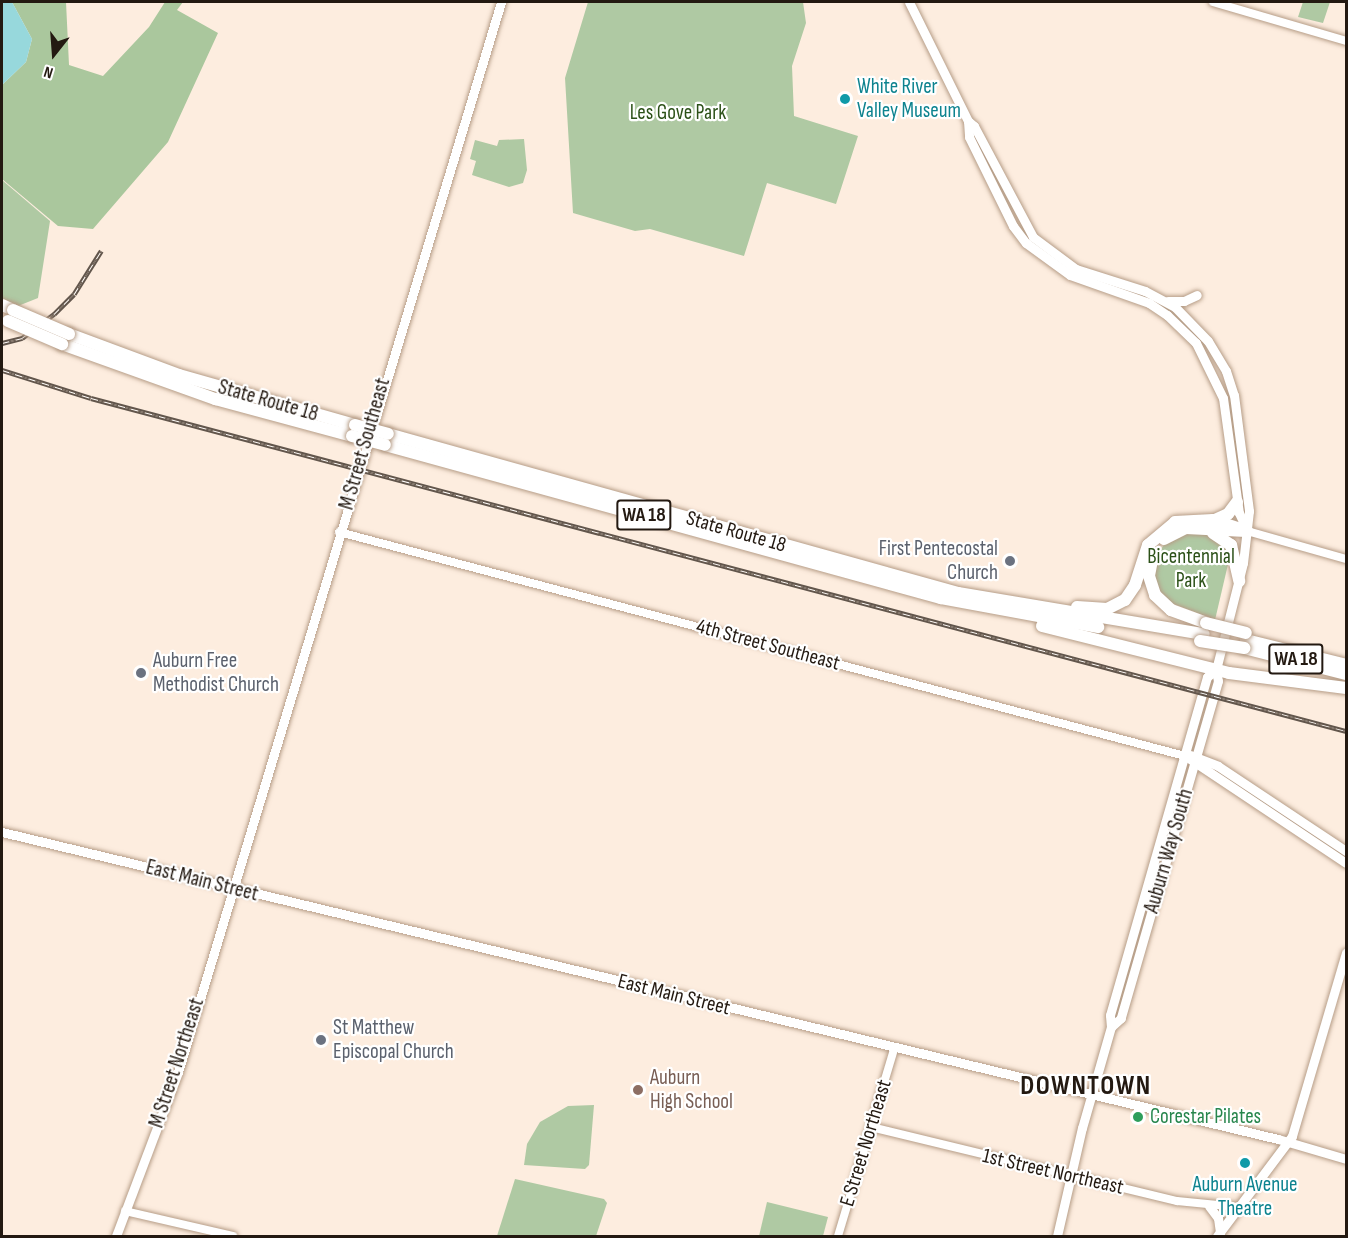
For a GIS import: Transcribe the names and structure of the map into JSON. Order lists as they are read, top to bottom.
{
  "streets": {
    "highway": ["State Route 18", "WA 18"],
    "main road": [
      "M Street Southeast",
      "Auburn Way South",
      "East Main Street",
      "M Street Northeast"
    ],
    "street": ["4th Street Southeast", "E Street Northeast", "1st Street Northeast"]
  },
  "crossings": [
    ["M Street Southeast", "4th Street Southeast"],
    ["M Street Southeast", "East Main Street"],
    ["M Street Southeast", "M Street Northeast"],
    ["4th Street Southeast", "Auburn Way South"],
    ["Auburn Way South", "East Main Street"],
    ["Auburn Way South", "1st Street Northeast"],
    ["East Main Street", "M Street Northeast"],
    ["East Main Street", "E Street Northeast"],
    ["E Street Northeast", "1st Street Northeast"]
  ],
  "districts": ["DOWNTOWN"],
  "parks": ["Les Gove Park", "Bicentennial Park"],
  "places": [
    "White River Valley Museum",
    "First Pentecostal Church",
    "Auburn Free Methodist Church",
    "St Matthew Episcopal Church",
    "Auburn High School",
    "Corestar Pilates",
    "Auburn Avenue Theatre"
  ],
  "north": "bottom"
}
